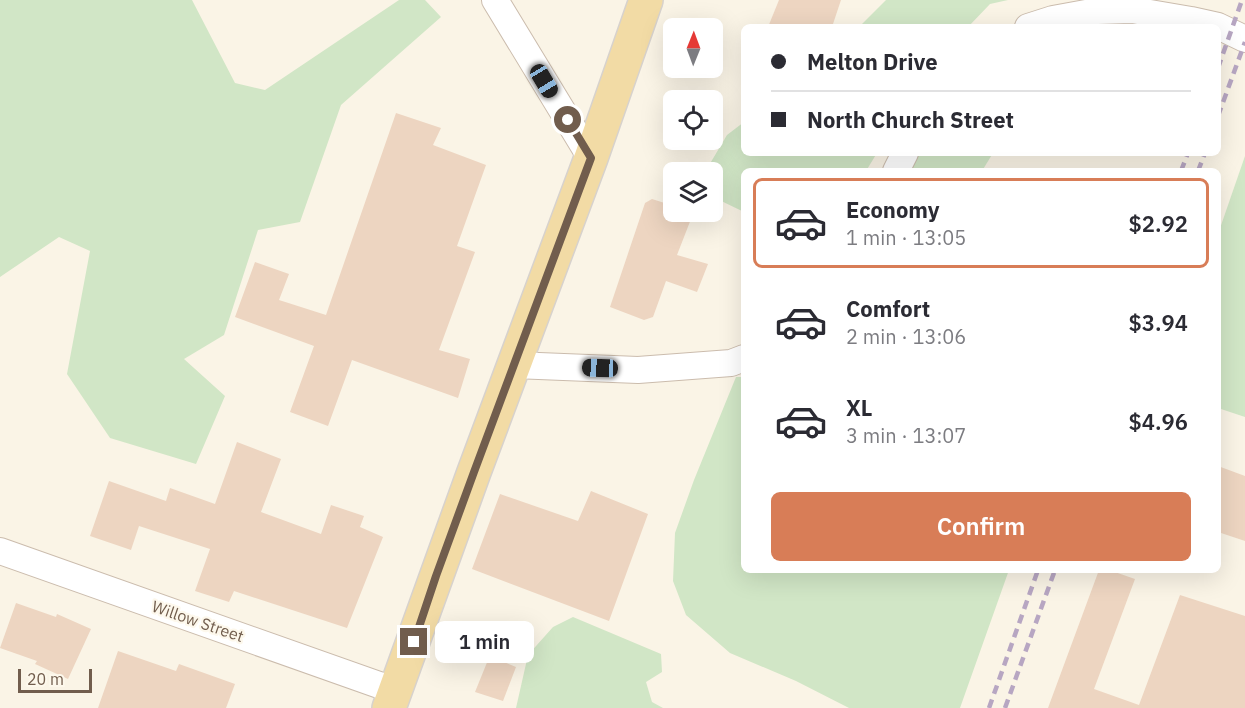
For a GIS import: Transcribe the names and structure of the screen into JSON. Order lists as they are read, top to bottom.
{
  "streets": {
    "street": ["Willow Street"]
  },
  "scale_bar": "20 m",
  "north": "top",
  "page": {
    "banner": ["Melton Drive", "North Church Street"],
    "list": [
      {
        "name": "Economy",
        "note": "1 min · 13:05",
        "value": "$2.92"
      },
      {
        "name": "Comfort",
        "note": "2 min · 13:06",
        "value": "$3.94"
      },
      {
        "name": "XL",
        "note": "3 min · 13:07",
        "value": "$4.96"
      }
    ],
    "buttons": "Confirm",
    "bubble": "1 min",
    "scale": "20 m"
  }
}
